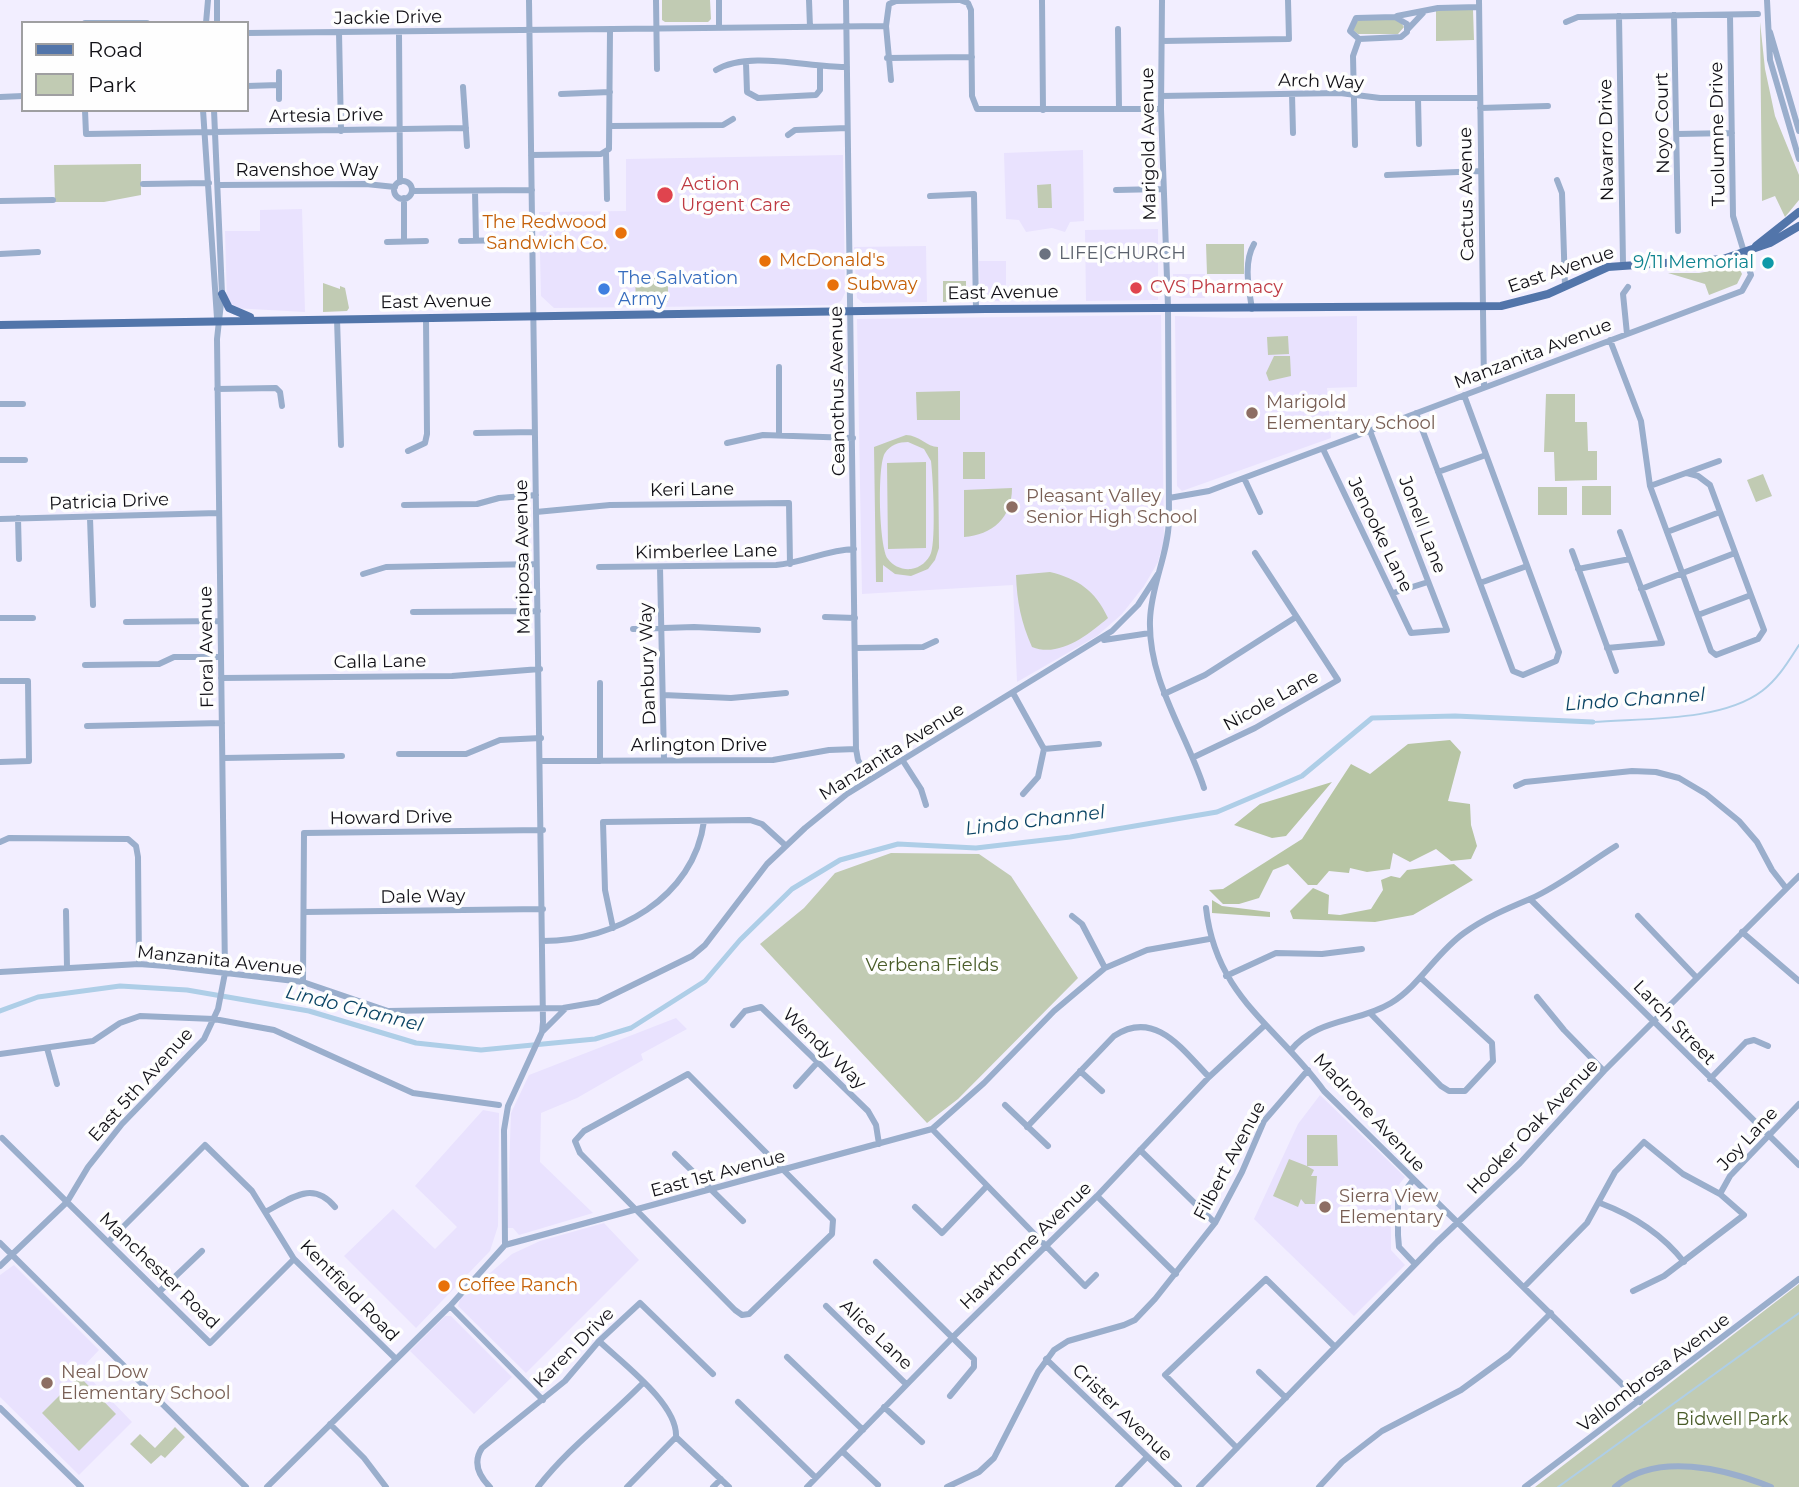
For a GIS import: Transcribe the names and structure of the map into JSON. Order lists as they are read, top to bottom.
{
  "streets": {
    "main road": ["East Avenue"],
    "street": [
      "Jackie Drive",
      "Arch Way",
      "Artesia Drive",
      "Noyo Court",
      "Tuolumne Drive",
      "Navarro Drive",
      "Marigold Avenue",
      "Ravenshoe Way",
      "Cactus Avenue",
      "Manzanita Avenue",
      "Ceanothus Avenue",
      "Keri Lane",
      "Patricia Drive",
      "Jonell Lane",
      "Jenooke Lane",
      "Kimberlee Lane",
      "Mariposa Avenue",
      "Floral Avenue",
      "Calla Lane",
      "Danbury Way",
      "Nicole Lane",
      "Arlington Drive",
      "Howard Drive",
      "Dale Way",
      "Larch Street",
      "Wendy Way",
      "East 5th Avenue",
      "Madrone Avenue",
      "Hooker Oak Avenue",
      "Joy Lane",
      "Filbert Avenue",
      "East 1st Avenue",
      "Hawthorne Avenue",
      "Manchester Road",
      "Kentfield Road",
      "Alice Lane",
      "Karen Drive",
      "Vallombrosa Avenue",
      "Crister Avenue"
    ]
  },
  "crossings": [
    ["Jackie Drive", "Ceanothus Avenue"],
    ["Jackie Drive", "Mariposa Avenue"],
    ["Arch Way", "Marigold Avenue"],
    ["Arch Way", "Cactus Avenue"],
    ["Artesia Drive", "Floral Avenue"],
    ["Tuolumne Drive", "East Avenue"],
    ["Tuolumne Drive", "Manzanita Avenue"],
    ["Navarro Drive", "East Avenue"],
    ["Marigold Avenue", "East Avenue"],
    ["Marigold Avenue", "Manzanita Avenue"],
    ["Ravenshoe Way", "Floral Avenue"],
    ["Cactus Avenue", "East Avenue"],
    ["Cactus Avenue", "Manzanita Avenue"],
    ["East Avenue", "Manzanita Avenue"],
    ["East Avenue", "Ceanothus Avenue"],
    ["East Avenue", "Mariposa Avenue"],
    ["East Avenue", "Floral Avenue"],
    ["Manzanita Avenue", "Ceanothus Avenue"],
    ["Manzanita Avenue", "Jonell Lane"],
    ["Manzanita Avenue", "Jenooke Lane"],
    ["Manzanita Avenue", "Mariposa Avenue"],
    ["Manzanita Avenue", "Floral Avenue"],
    ["Manzanita Avenue", "Howard Drive"],
    ["Manzanita Avenue", "East 5th Avenue"],
    ["Ceanothus Avenue", "Kimberlee Lane"],
    ["Ceanothus Avenue", "Arlington Drive"],
    ["Keri Lane", "Kimberlee Lane"],
    ["Keri Lane", "Mariposa Avenue"],
    ["Patricia Drive", "Floral Avenue"],
    ["Jonell Lane", "Jenooke Lane"],
    ["Kimberlee Lane", "Danbury Way"],
    ["Mariposa Avenue", "Calla Lane"],
    ["Mariposa Avenue", "Arlington Drive"],
    ["Mariposa Avenue", "Howard Drive"],
    ["Mariposa Avenue", "Dale Way"],
    ["Mariposa Avenue", "East 1st Avenue"],
    ["Floral Avenue", "Calla Lane"],
    ["Floral Avenue", "East 5th Avenue"],
    ["Danbury Way", "Arlington Drive"],
    ["Howard Drive", "Dale Way"],
    ["Larch Street", "Hooker Oak Avenue"],
    ["Larch Street", "Joy Lane"],
    ["Wendy Way", "East 1st Avenue"],
    ["East 5th Avenue", "Manchester Road"],
    ["Madrone Avenue", "Hooker Oak Avenue"],
    ["Madrone Avenue", "Filbert Avenue"],
    ["Madrone Avenue", "East 1st Avenue"],
    ["Madrone Avenue", "Hawthorne Avenue"],
    ["Madrone Avenue", "Vallombrosa Avenue"],
    ["Filbert Avenue", "Crister Avenue"],
    ["Hawthorne Avenue", "Alice Lane"],
    ["Manchester Road", "Kentfield Road"]
  ],
  "water": ["Lindo Channel"],
  "parks": ["Verbena Fields", "Bidwell Park"],
  "places": [
    "Action Urgent Care",
    "The Redwood Sandwich Co.",
    "LIFE|CHURCH",
    "McDonald's",
    "9/11 Memorial",
    "Subway",
    "CVS Pharmacy",
    "The Salvation Army",
    "Marigold Elementary School",
    "Pleasant Valley Senior High School",
    "Sierra View Elementary",
    "Coffee Ranch",
    "Neal Dow Elementary School"
  ],
  "legend": ["Road", "Park"]
}
